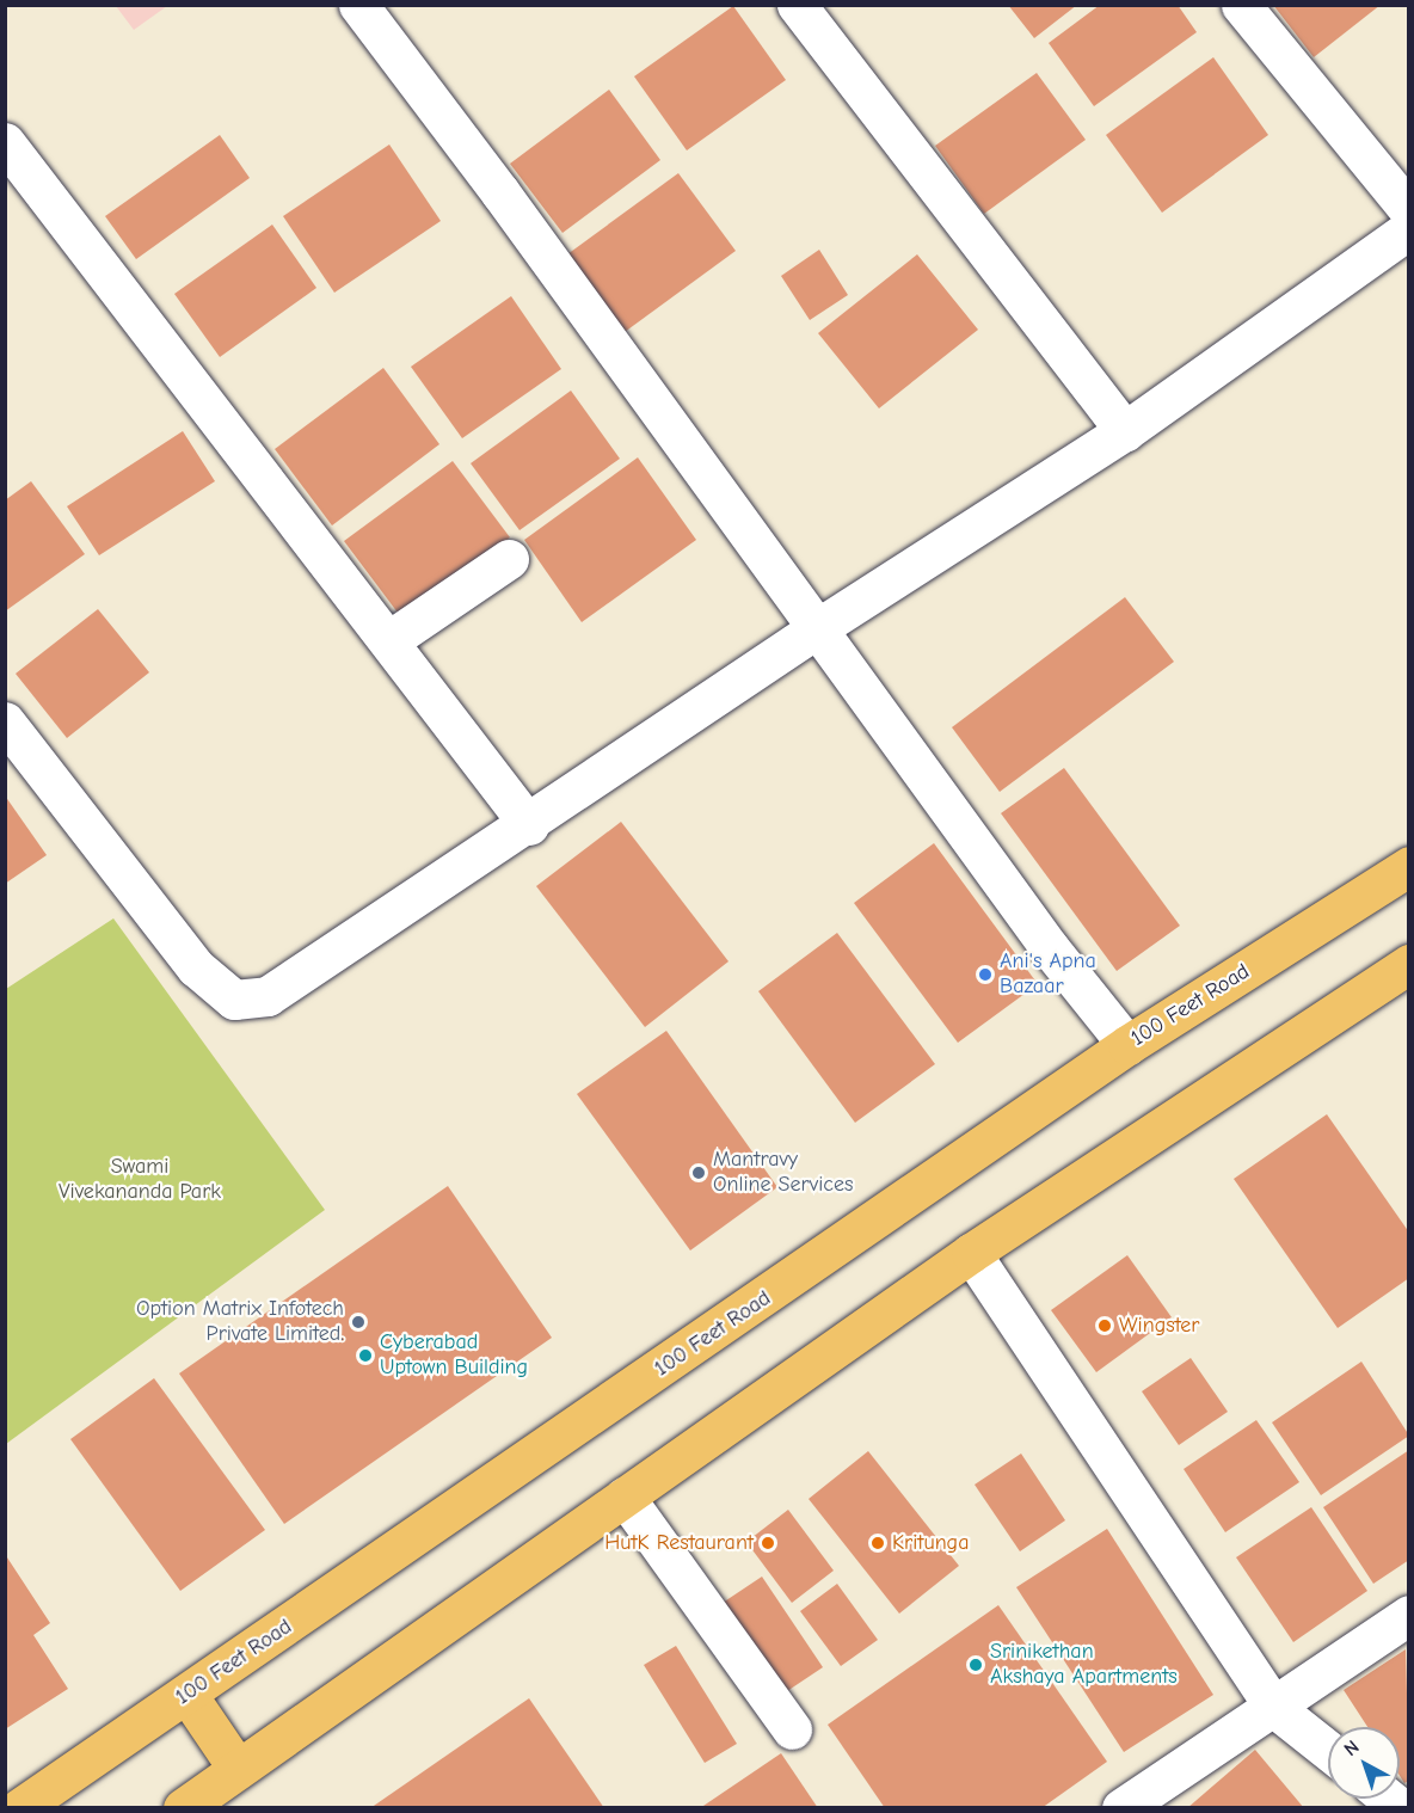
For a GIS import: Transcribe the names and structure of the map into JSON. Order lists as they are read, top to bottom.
{
  "streets": {
    "main road": ["100 Feet Road"]
  },
  "parks": ["Swami Vivekananda Park"],
  "places": [
    "Ani's Apna Bazaar",
    "Mantravy Online Services",
    "Option Matrix Infotech Private Limited.",
    "Wingster",
    "Cyberabad Uptown Building",
    "HutK Restaurant",
    "Kritunga",
    "Srinikethan Akshaya Apartments"
  ],
  "north": "top left"
}
